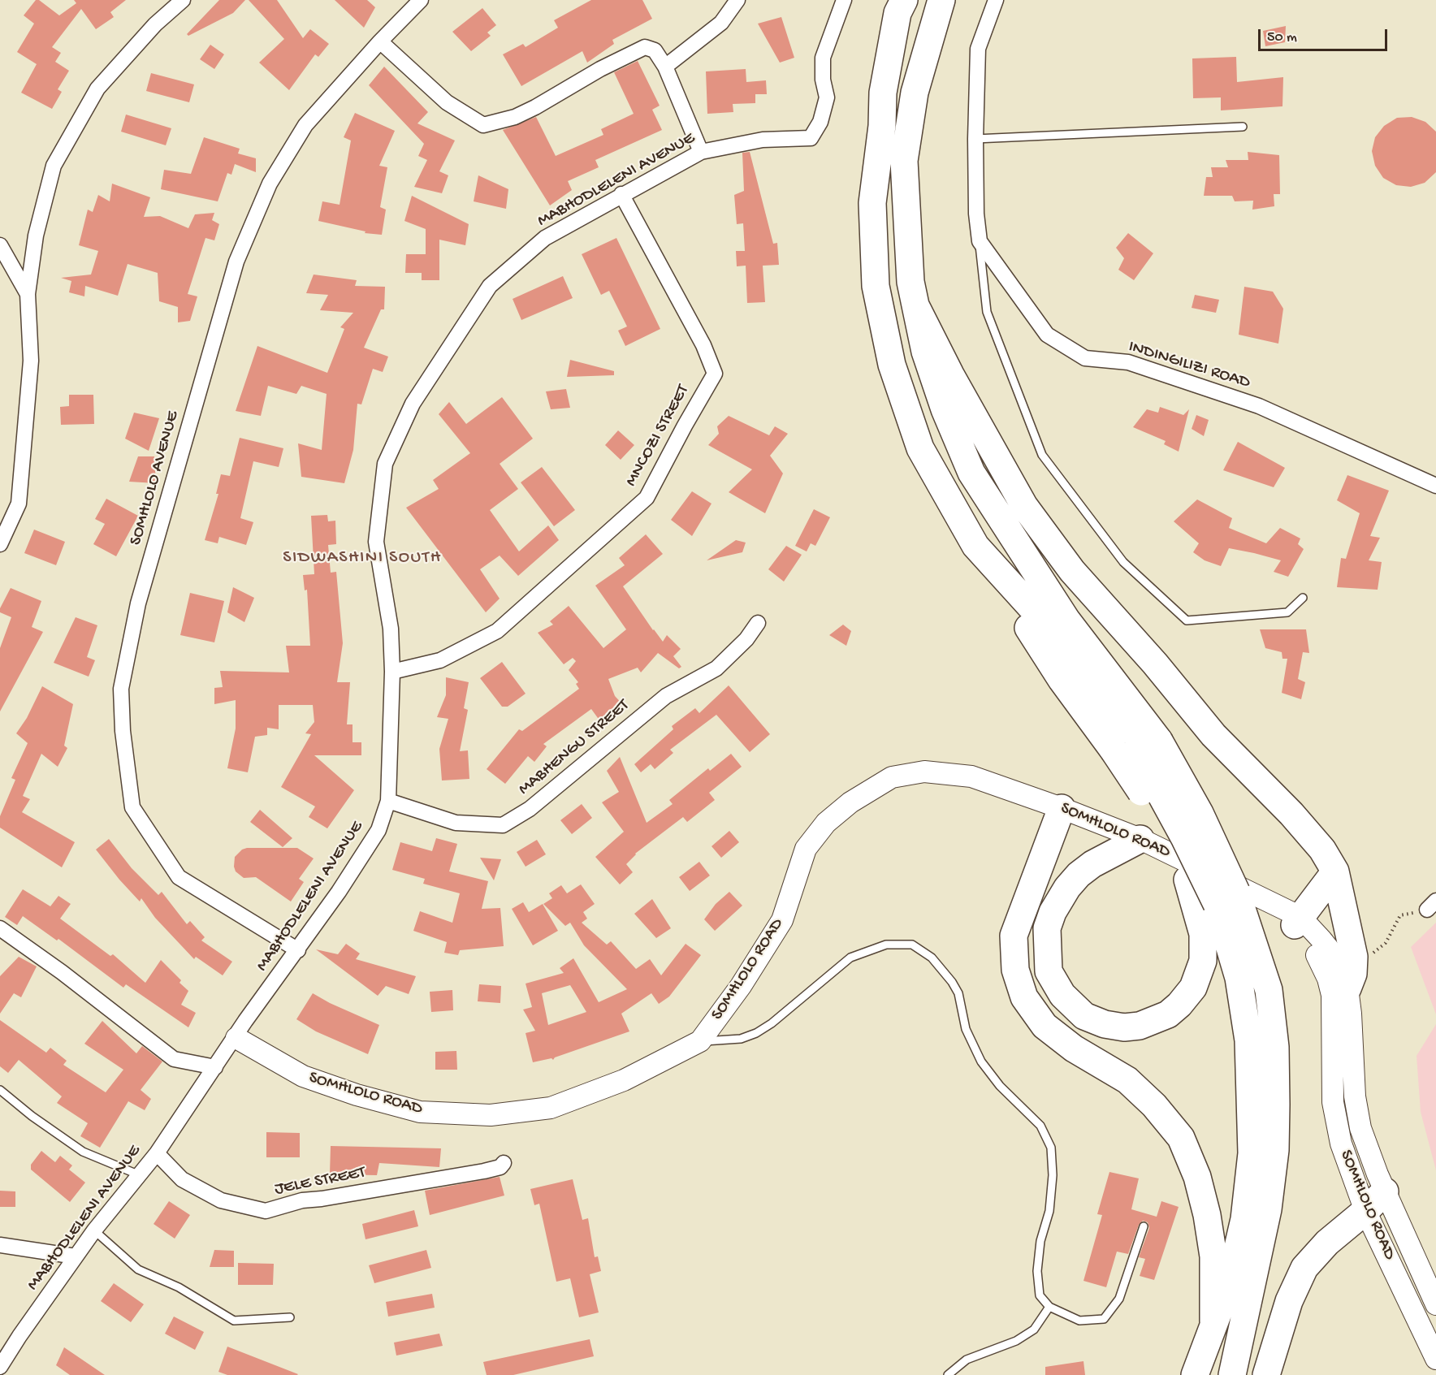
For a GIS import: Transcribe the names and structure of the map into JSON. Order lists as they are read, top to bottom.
{
  "streets": {
    "main road": ["SOMHLOLO ROAD"],
    "street": [
      "MABHODLELENI AVENUE",
      "INDINGILIZI ROAD",
      "MNCOZI STREET",
      "SOMHLOLO AVENUE",
      "MABHENGU STREET",
      "JELE STREET"
    ]
  },
  "crossings": [
    ["MABHODLELENI AVENUE", "MNCOZI STREET"],
    ["MABHODLELENI AVENUE", "SOMHLOLO AVENUE"],
    ["MABHODLELENI AVENUE", "MABHENGU STREET"],
    ["MABHODLELENI AVENUE", "SOMHLOLO ROAD"],
    ["MABHODLELENI AVENUE", "JELE STREET"]
  ],
  "districts": ["SIDWASHINI SOUTH"],
  "scale_bar": "50 m"
}
